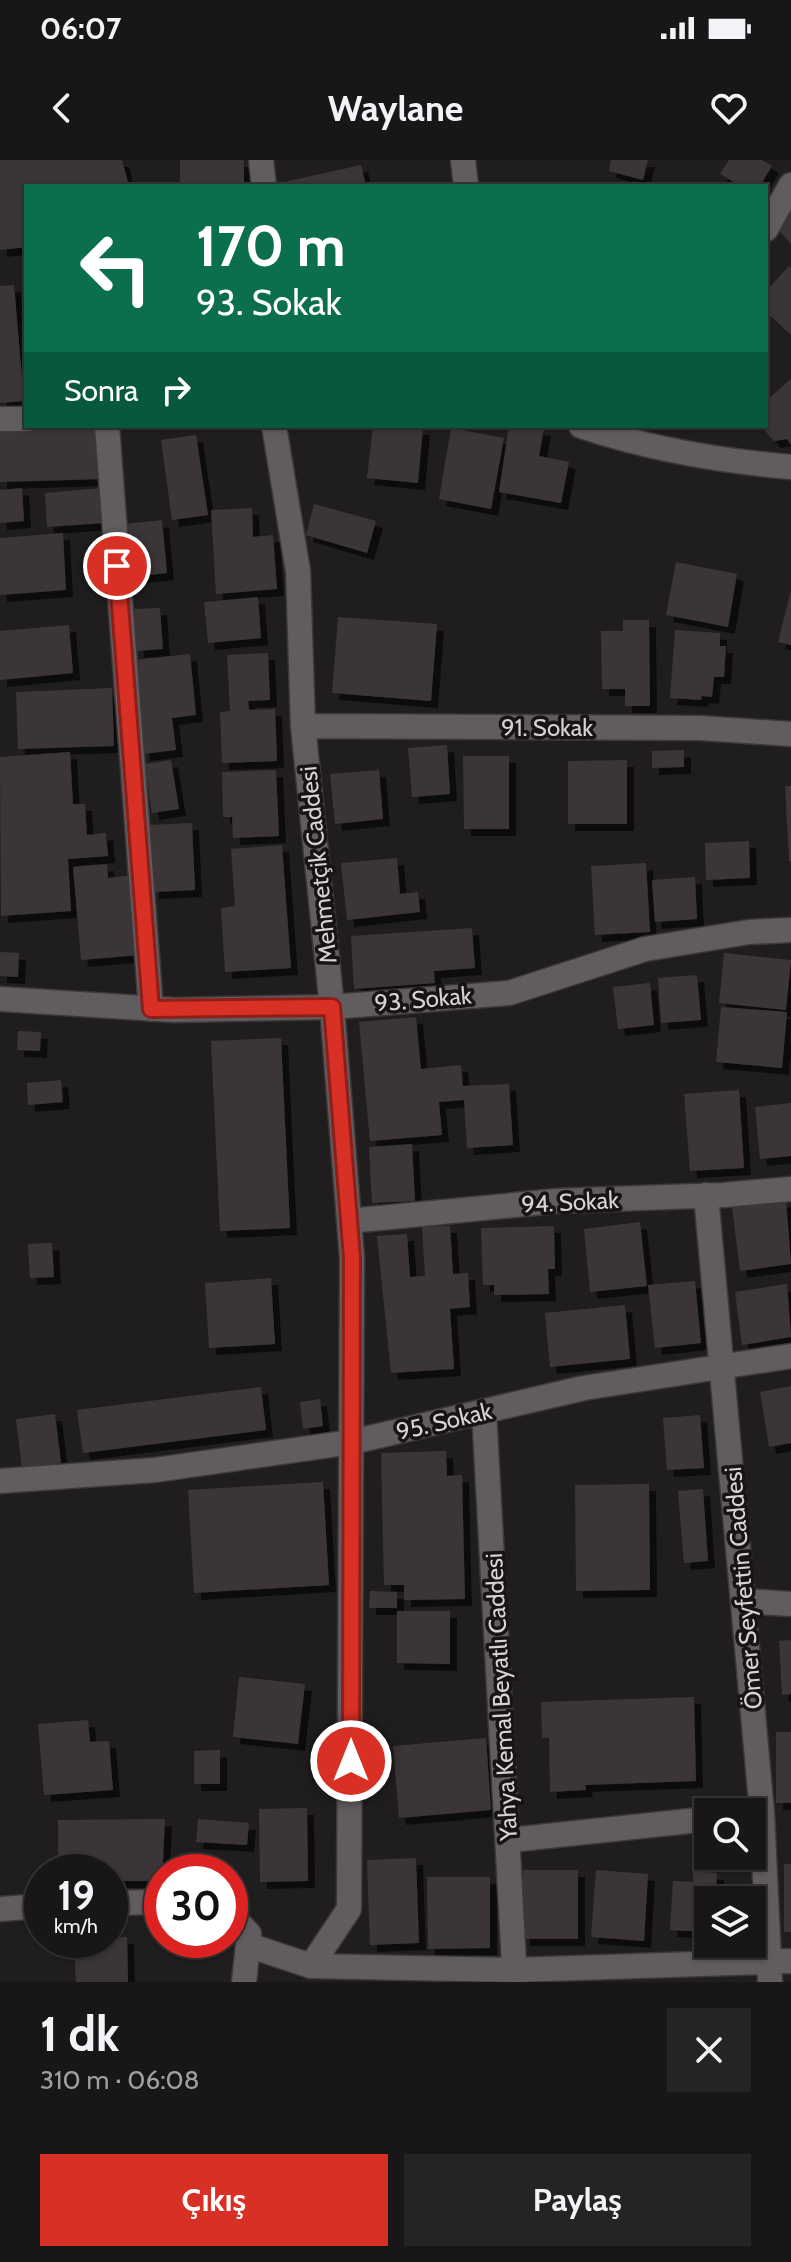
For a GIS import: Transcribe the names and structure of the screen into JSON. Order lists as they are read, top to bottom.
{
  "streets": {
    "street": [
      "91. Sokak",
      "Mehmetçik Caddesi",
      "93. Sokak",
      "94. Sokak",
      "95. Sokak",
      "Ömer Seyfettin Caddesi",
      "Yahya Kemal Beyatlı Caddesi"
    ]
  },
  "crossings": [
    ["91. Sokak", "Mehmetçik Caddesi"],
    ["Mehmetçik Caddesi", "93. Sokak"],
    ["Mehmetçik Caddesi", "94. Sokak"],
    ["Mehmetçik Caddesi", "95. Sokak"],
    ["94. Sokak", "Ömer Seyfettin Caddesi"],
    ["95. Sokak", "Ömer Seyfettin Caddesi"],
    ["95. Sokak", "Yahya Kemal Beyatlı Caddesi"]
  ],
  "page": {
    "status": "06:07",
    "header": "Waylane",
    "turn": ["170 m", "93. Sokak"],
    "then": "Sonra",
    "speed": "19 km/h",
    "limit": "30",
    "heading": ["1 dk", "310 m · 06:08"],
    "buttons": ["Çıkış", "Paylaş"]
  }
}
